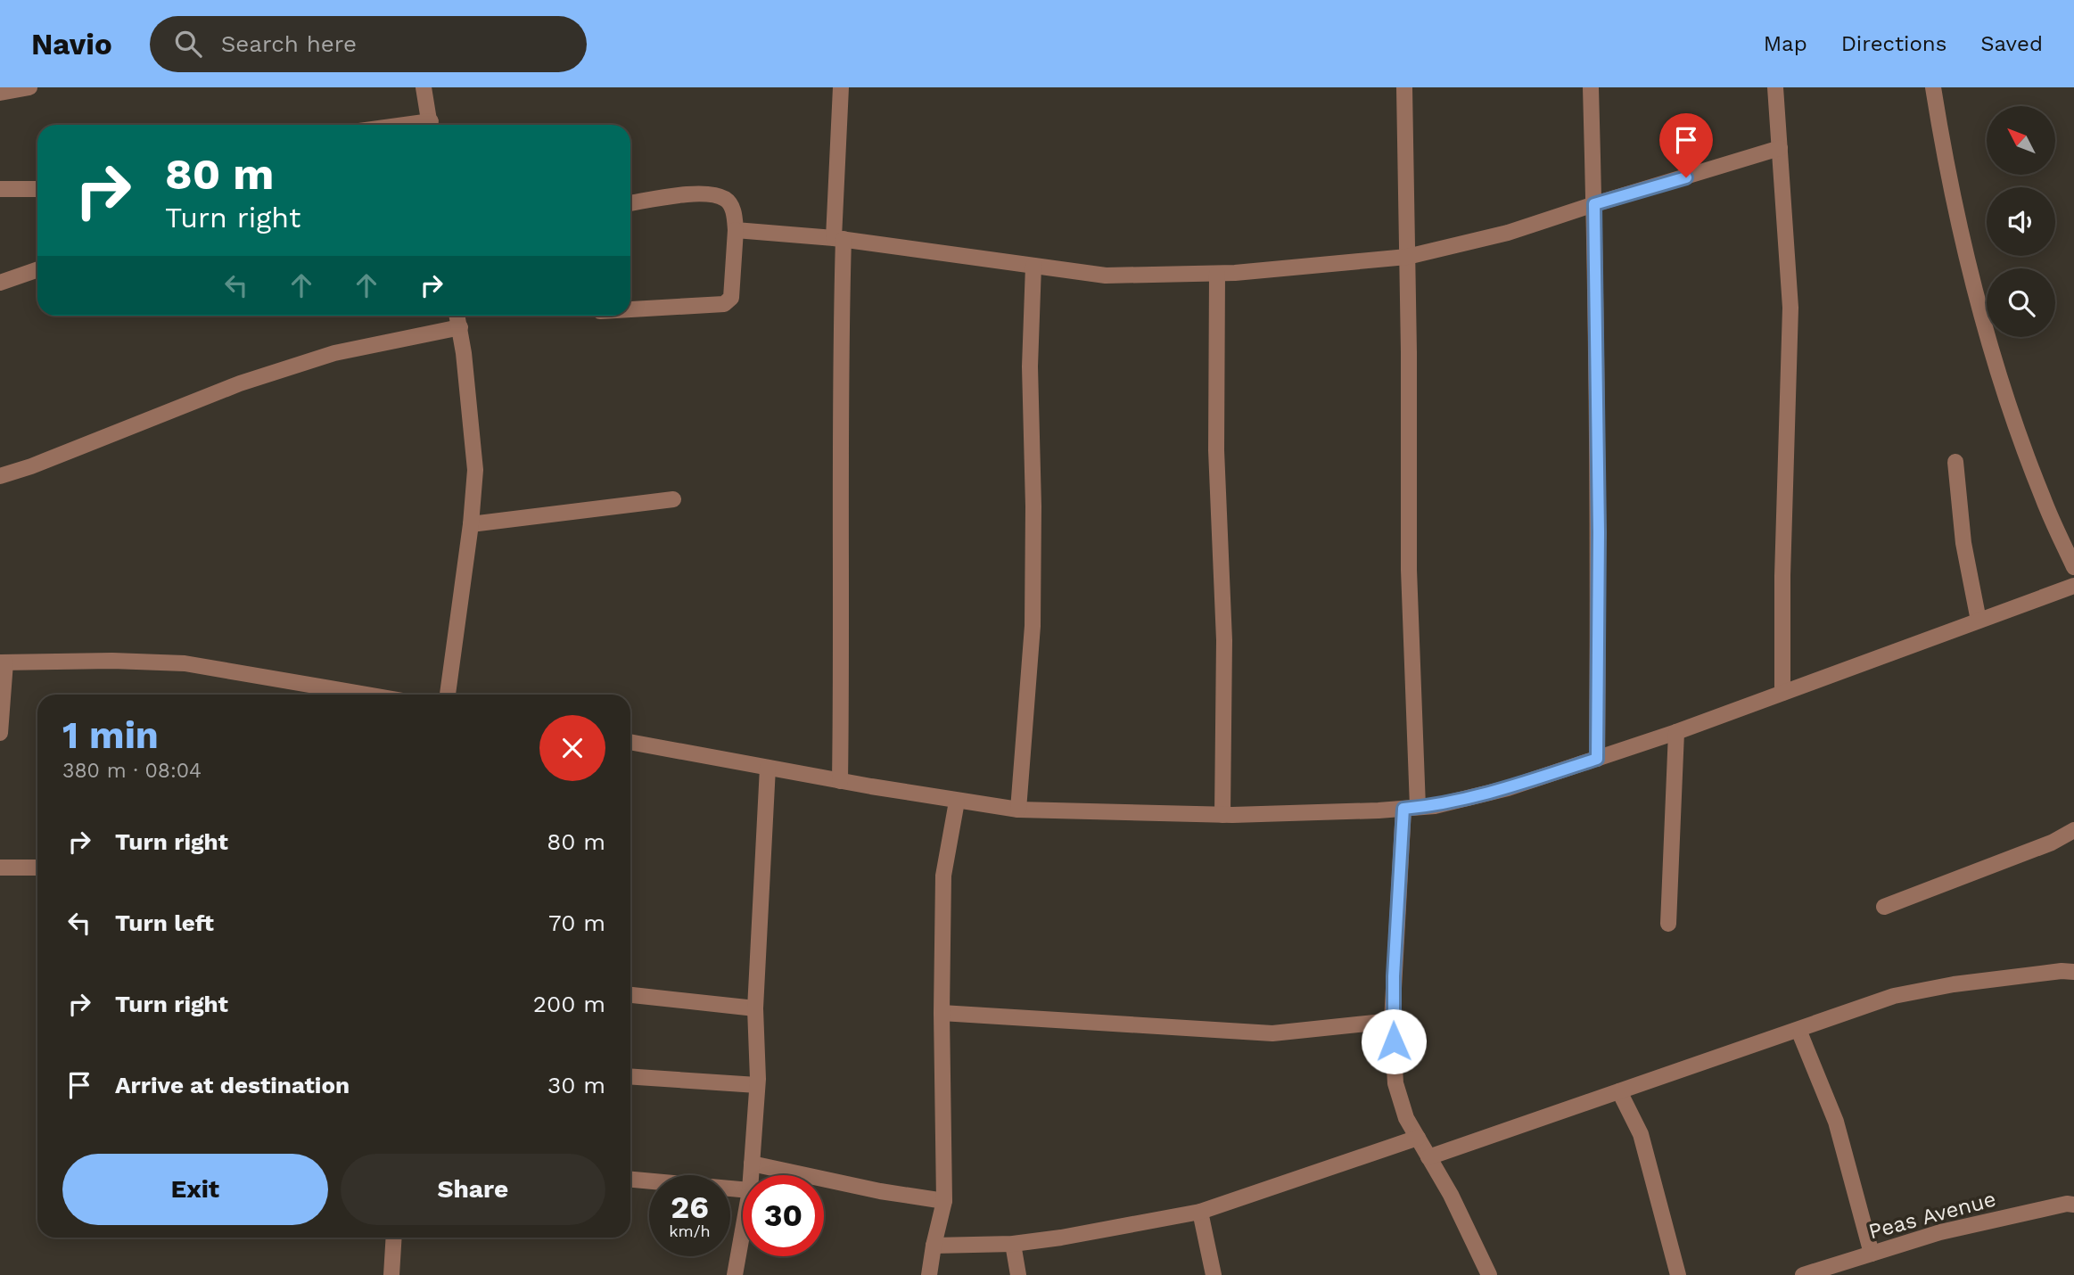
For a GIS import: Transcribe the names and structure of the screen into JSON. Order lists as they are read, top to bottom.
{
  "streets": {
    "street": ["Peas Avenue"]
  },
  "north": "top left",
  "page": {
    "header": "Navio",
    "search": "Search here",
    "nav": ["Map", "Directions", "Saved"],
    "turn": ["80 m", "Turn right"],
    "heading": ["1 min", "380 m · 08:04"],
    "list": [
      {
        "name": "Turn right",
        "value": "80 m"
      },
      {
        "name": "Turn left",
        "value": "70 m"
      },
      {
        "name": "Turn right",
        "value": "200 m"
      },
      {
        "name": "Arrive at destination",
        "value": "30 m"
      }
    ],
    "buttons": ["Exit", "Share"],
    "speed": "26 km/h",
    "limit": "30"
  }
}
